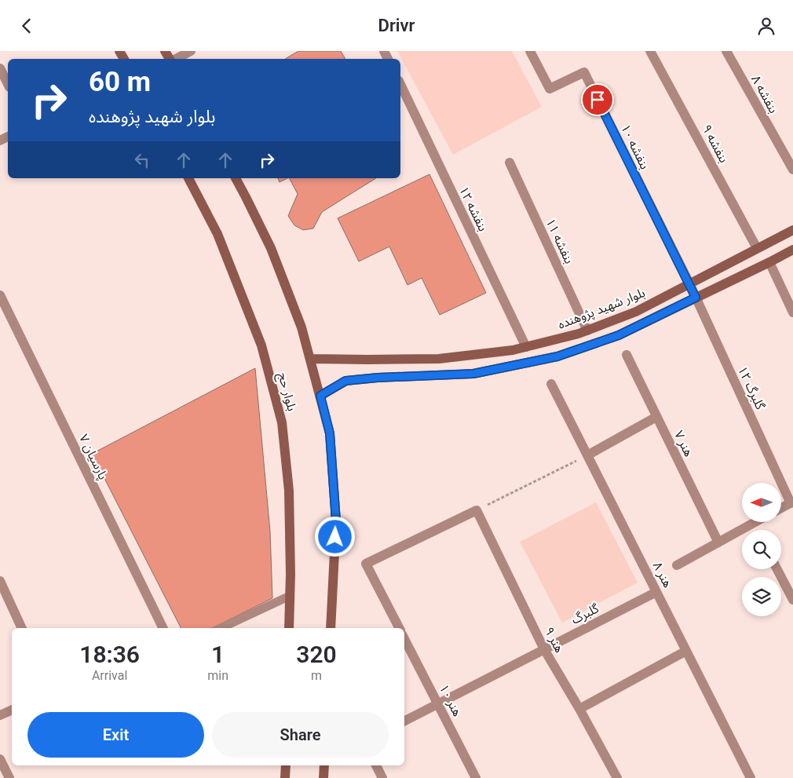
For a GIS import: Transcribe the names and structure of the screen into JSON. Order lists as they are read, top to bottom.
{
  "streets": {
    "street": [
      "بنفشه ۸",
      "بنفشه ۹",
      "بنفشه ۱۰",
      "بنفشه ۱۲",
      "بنفشه ۱۱",
      "بلوار شهید پژوهنده",
      "گلبرگ ۱۲",
      "بلوار حج",
      "هنر ۷",
      "پارسیان ۷",
      "هنر ۸",
      "گلبرگ",
      "هنر ۹",
      "هنر ۱۰"
    ]
  },
  "crossings": [
    ["بنفشه ۹", "بلوار شهید پژوهنده"],
    ["بنفشه ۱۰", "بلوار شهید پژوهنده"],
    ["بنفشه ۱۰", "گلبرگ ۱۲"],
    ["بنفشه ۱۲", "بلوار شهید پژوهنده"],
    ["بنفشه ۱۱", "بلوار شهید پژوهنده"],
    ["بلوار شهید پژوهنده", "گلبرگ ۱۲"],
    ["هنر ۸", "گلبرگ"],
    ["گلبرگ", "هنر ۹"],
    ["گلبرگ", "هنر ۱۰"]
  ],
  "north": "left",
  "page": {
    "header": "Drivr",
    "turn": ["60 m", "بلوار شهید پژوهنده"],
    "eta": [
      "18:36",
      "Arrival",
      "1",
      "min",
      "320",
      "m"
    ],
    "buttons": ["Exit", "Share"]
  }
}
